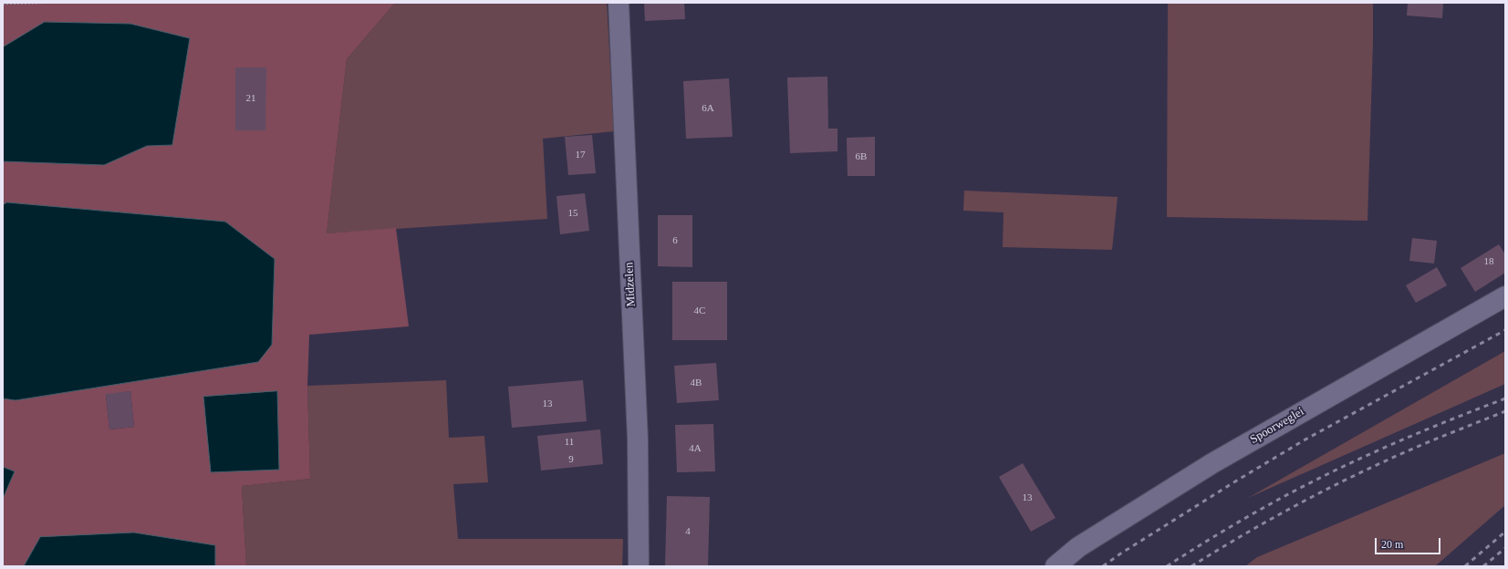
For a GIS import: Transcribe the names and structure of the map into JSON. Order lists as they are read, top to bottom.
{
  "streets": {
    "street": ["Midzelen", "Spoorweglei"]
  },
  "house_numbers": [
    "21",
    "6A",
    "17",
    "6B",
    "15",
    "6",
    "18",
    "4C",
    "4B",
    "13",
    "11",
    "4A",
    "9",
    "13",
    "4"
  ],
  "scale_bar": "20 m"
}
